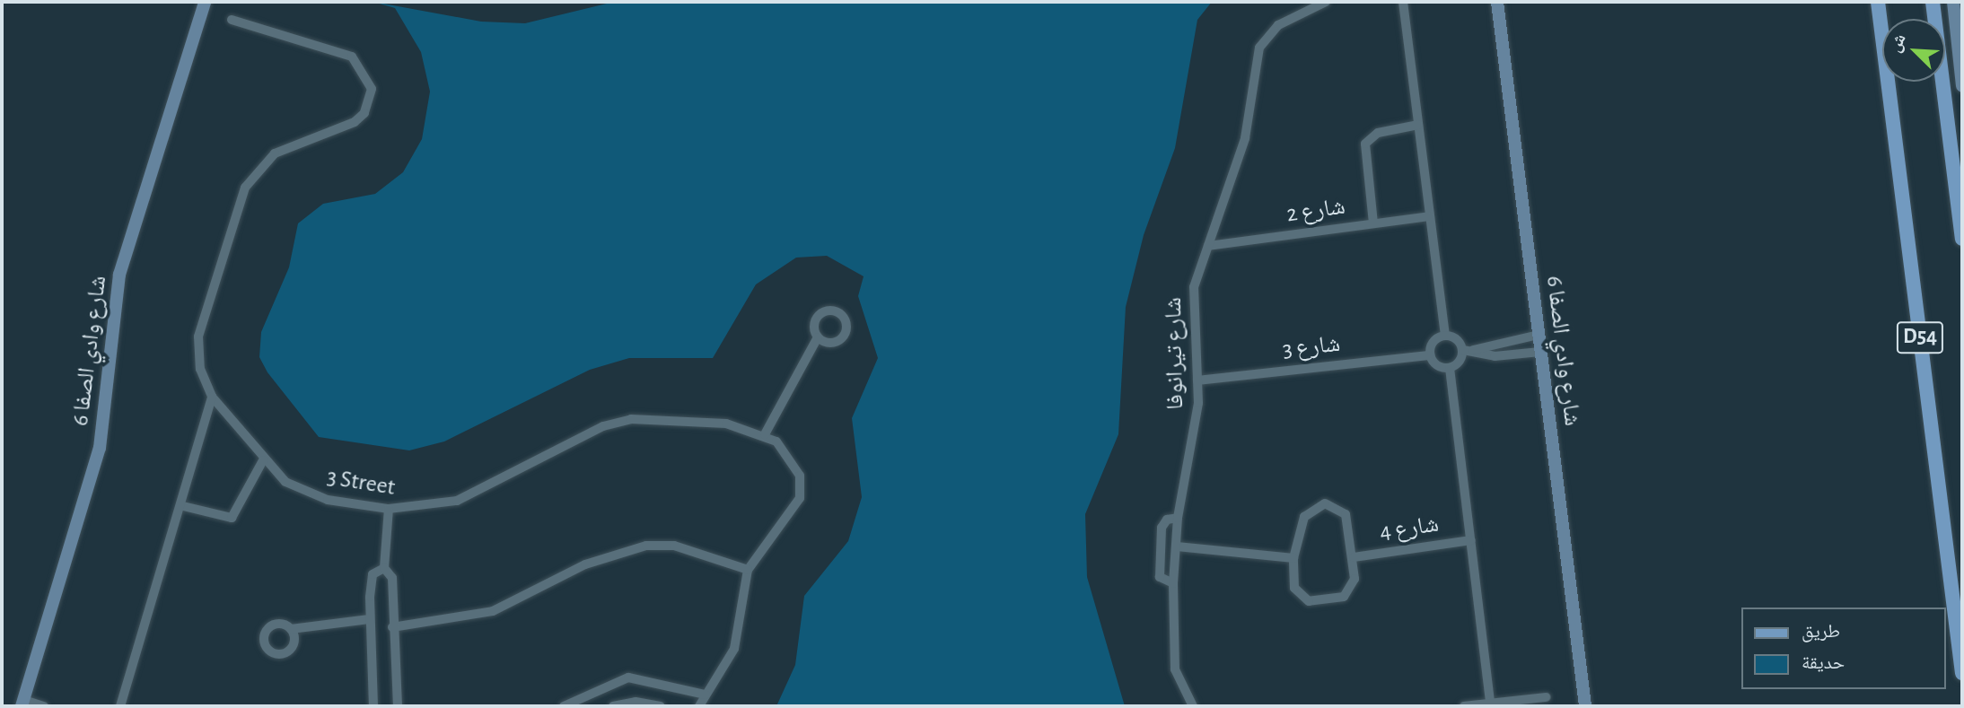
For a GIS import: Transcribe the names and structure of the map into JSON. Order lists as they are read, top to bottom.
{
  "streets": {
    "main road": ["D54", "شارع وادي الصفا 6"],
    "street": [
      "شارع 2",
      "شارع 3",
      "شارع تيرانوفا",
      "3 Street",
      "شارع 4"
    ]
  },
  "crossings": [
    ["شارع 2", "شارع تيرانوفا"],
    ["شارع 3", "شارع تيرانوفا"]
  ],
  "legend": ["طريق", "حديقة"],
  "north": "top left"
}
